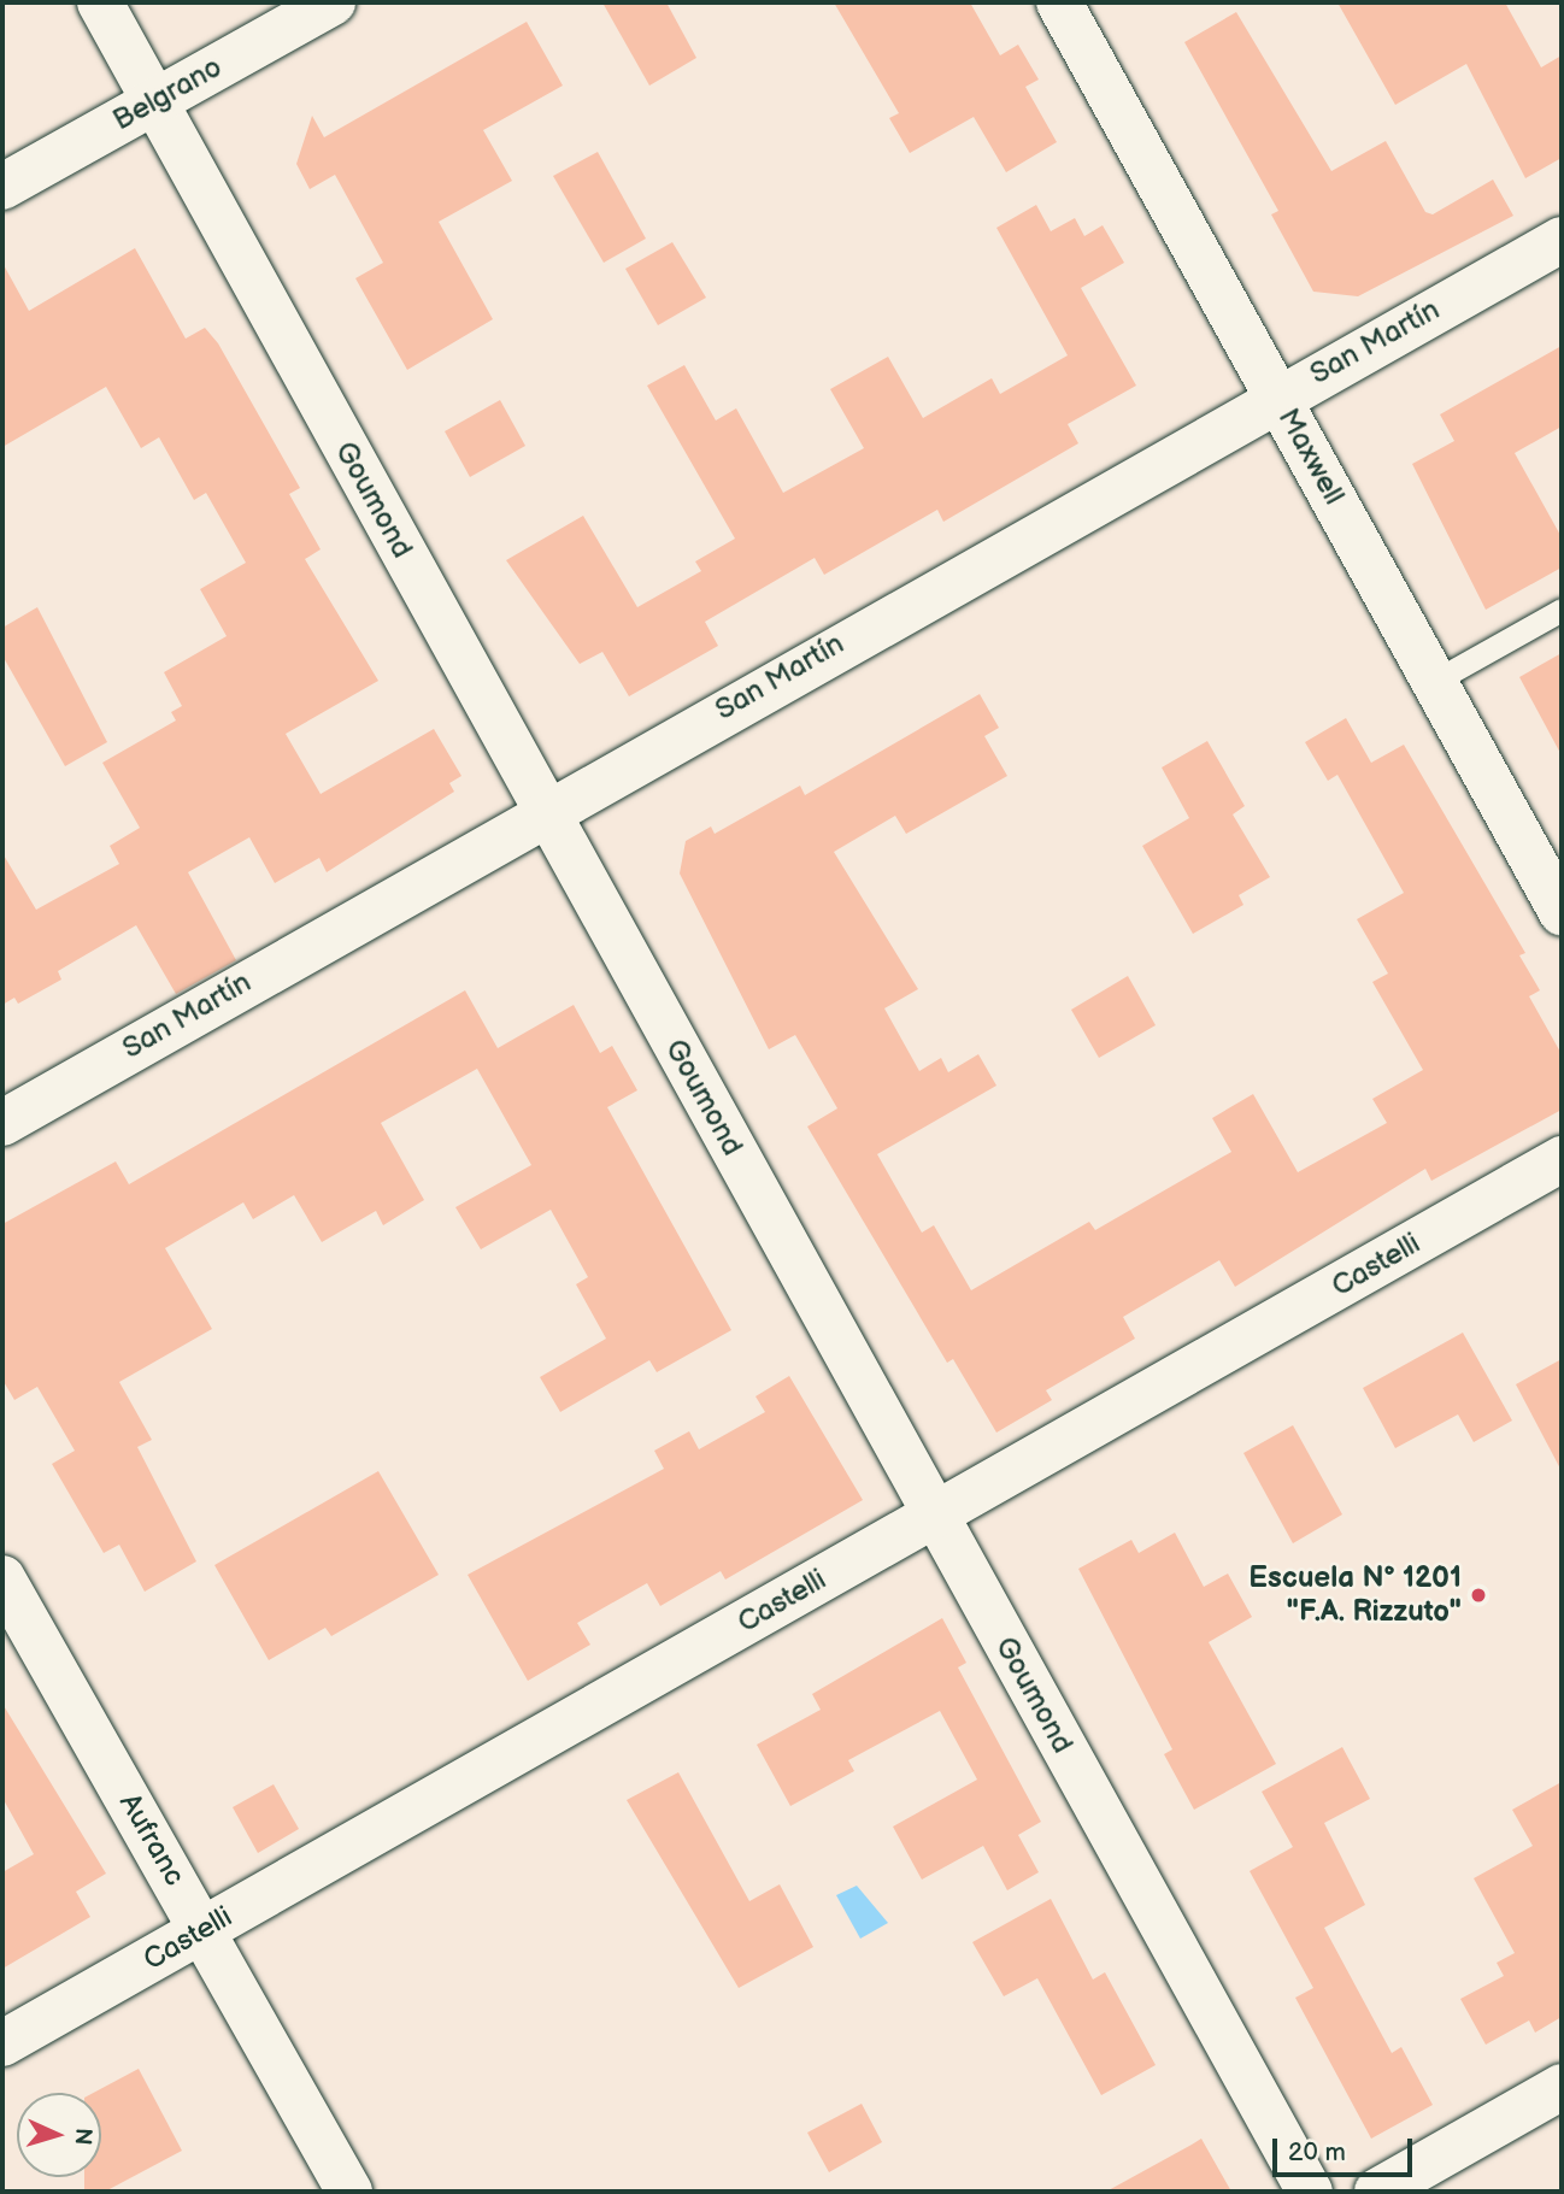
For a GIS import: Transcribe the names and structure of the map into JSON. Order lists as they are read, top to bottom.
{
  "streets": {
    "street": [
      "Belgrano",
      "San Martín",
      "Maxwell",
      "Goumond",
      "Castelli",
      "Aufranc"
    ]
  },
  "crossings": [
    ["Belgrano", "Goumond"],
    ["San Martín", "Maxwell"],
    ["San Martín", "Goumond"],
    ["Goumond", "Castelli"],
    ["Castelli", "Aufranc"]
  ],
  "places": ["Escuela N° 1201 \"F.A. Rizzuto\""],
  "scale_bar": "20 m",
  "north": "right"
}
